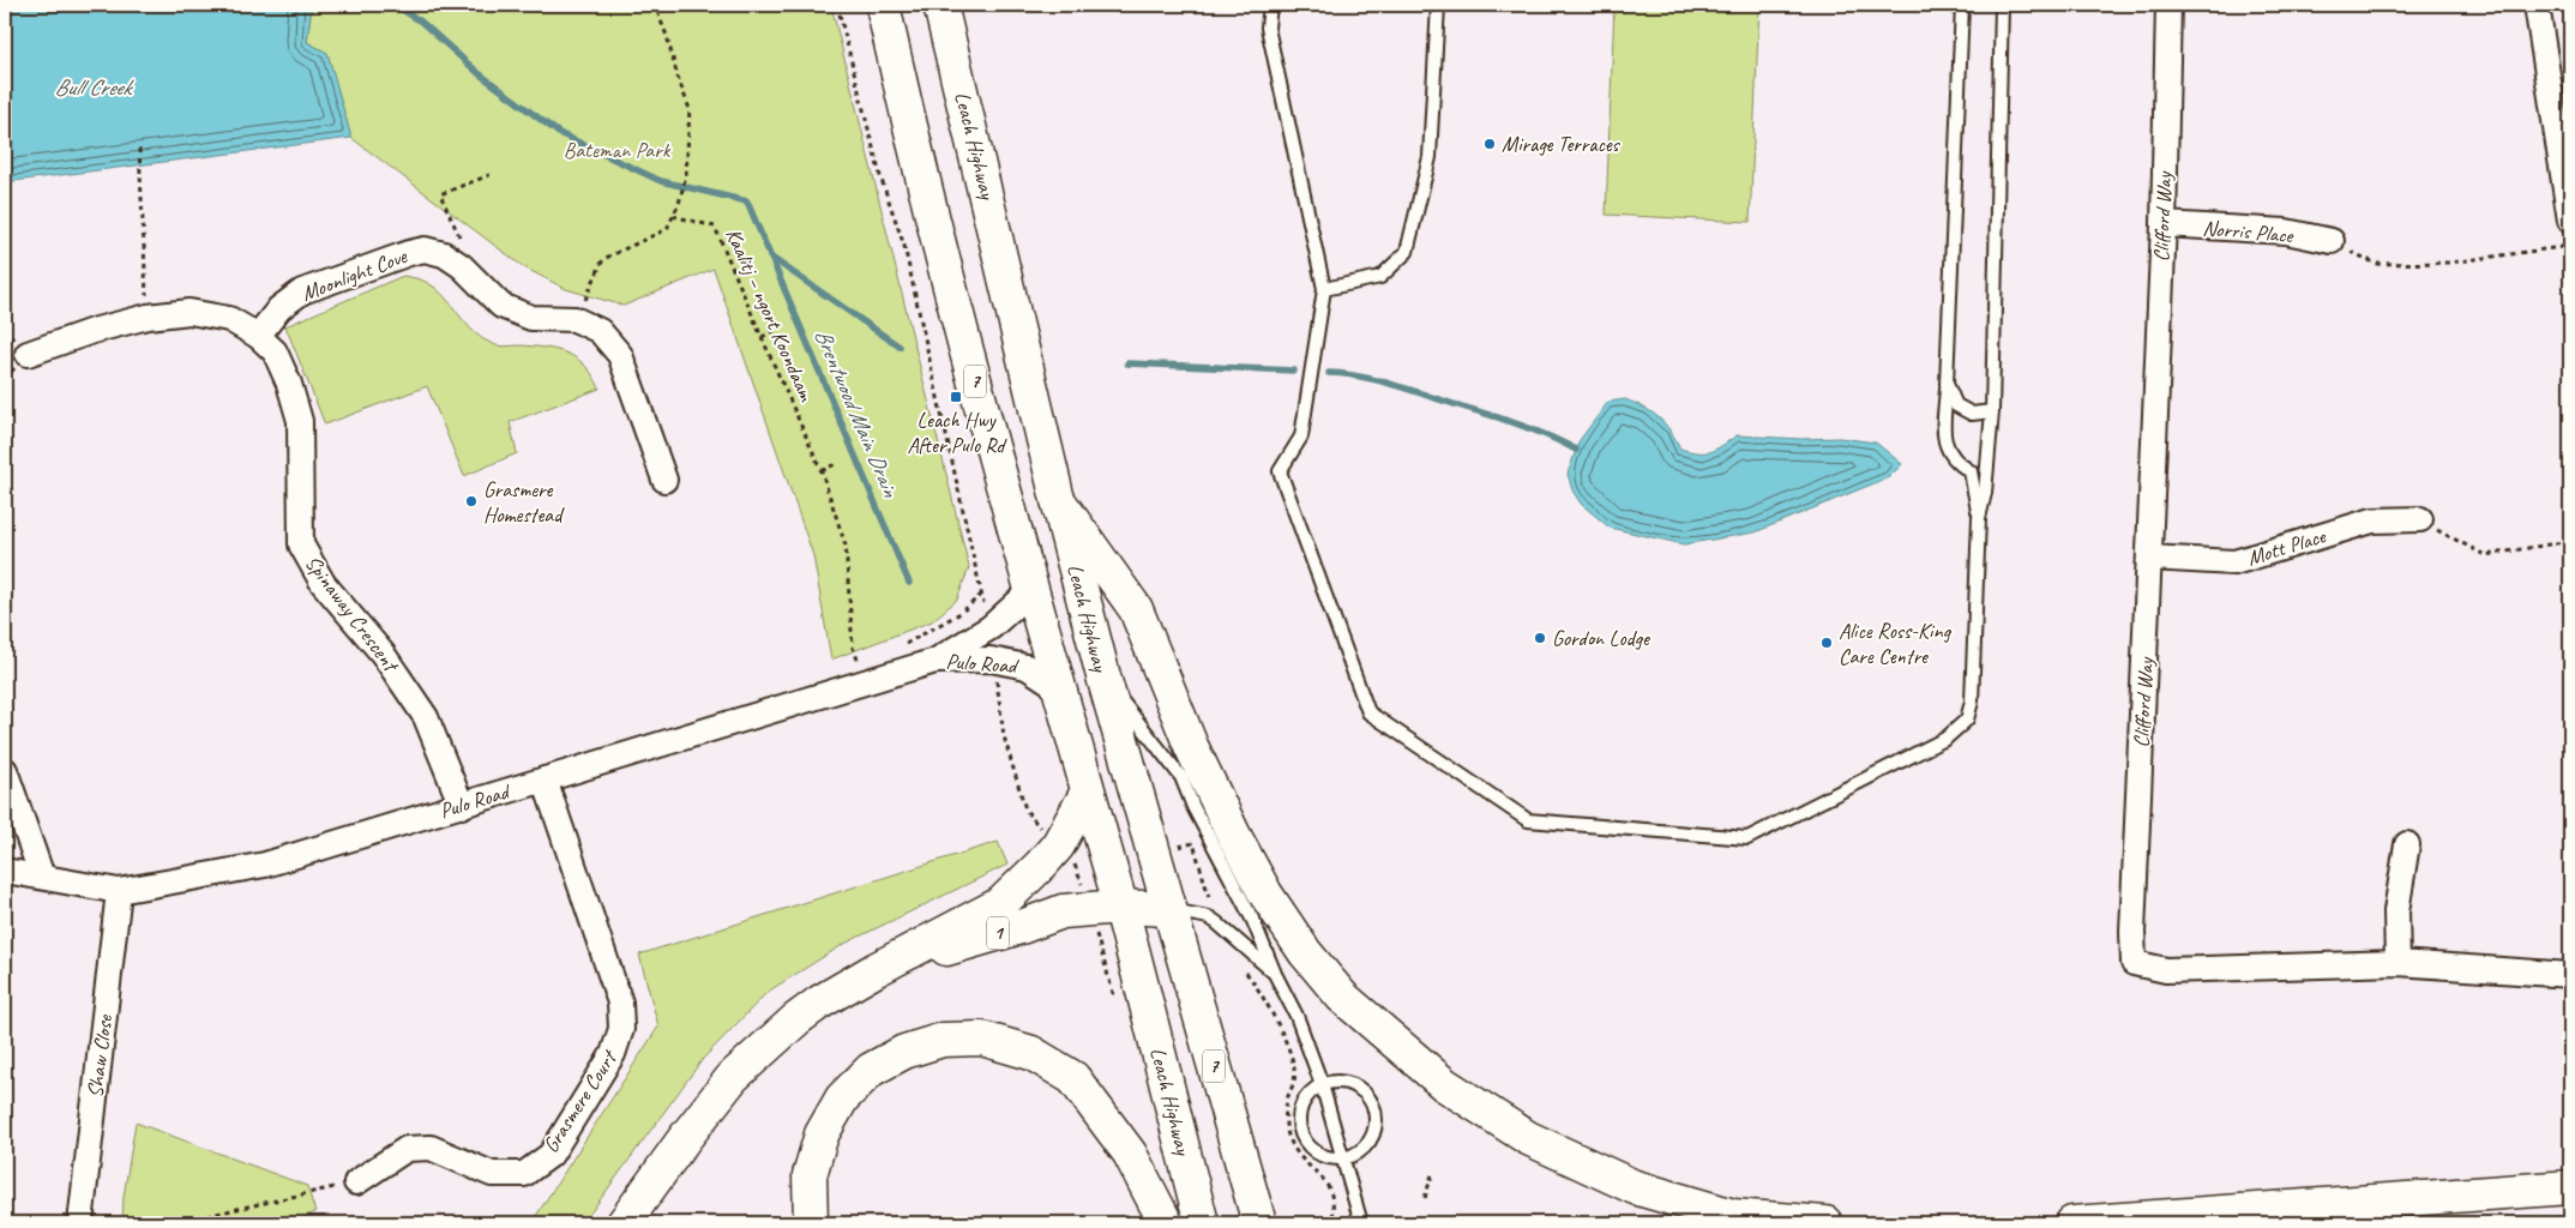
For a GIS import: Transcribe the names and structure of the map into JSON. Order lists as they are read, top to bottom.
{
  "streets": {
    "highway": ["Leach Highway", "7", "1"],
    "street": [
      "Clifford Way",
      "Norris Place",
      "Moonlight Cove",
      "Mott Place",
      "Spinaway Crescent",
      "Pulo Road",
      "Shaw Close",
      "Grasmere Court"
    ],
    "path": ["Kaalitj – ngort Koondaam"]
  },
  "crossings": [
    ["Leach Highway", "Pulo Road"],
    ["Leach Highway", "1"],
    ["Clifford Way", "Norris Place"],
    ["Clifford Way", "Mott Place"],
    ["Moonlight Cove", "Spinaway Crescent"],
    ["Spinaway Crescent", "Pulo Road"],
    ["Pulo Road", "Shaw Close"],
    ["Pulo Road", "Grasmere Court"]
  ],
  "water": ["Bull Creek", "Brentwood Main Drain"],
  "parks": ["Bateman Park"],
  "places": {
    "other": [
      "Mirage Terraces",
      "Grasmere Homestead",
      "Gordon Lodge",
      "Alice Ross-King Care Centre"
    ],
    "transit": ["Leach Hwy After Pulo Rd"]
  }
}
